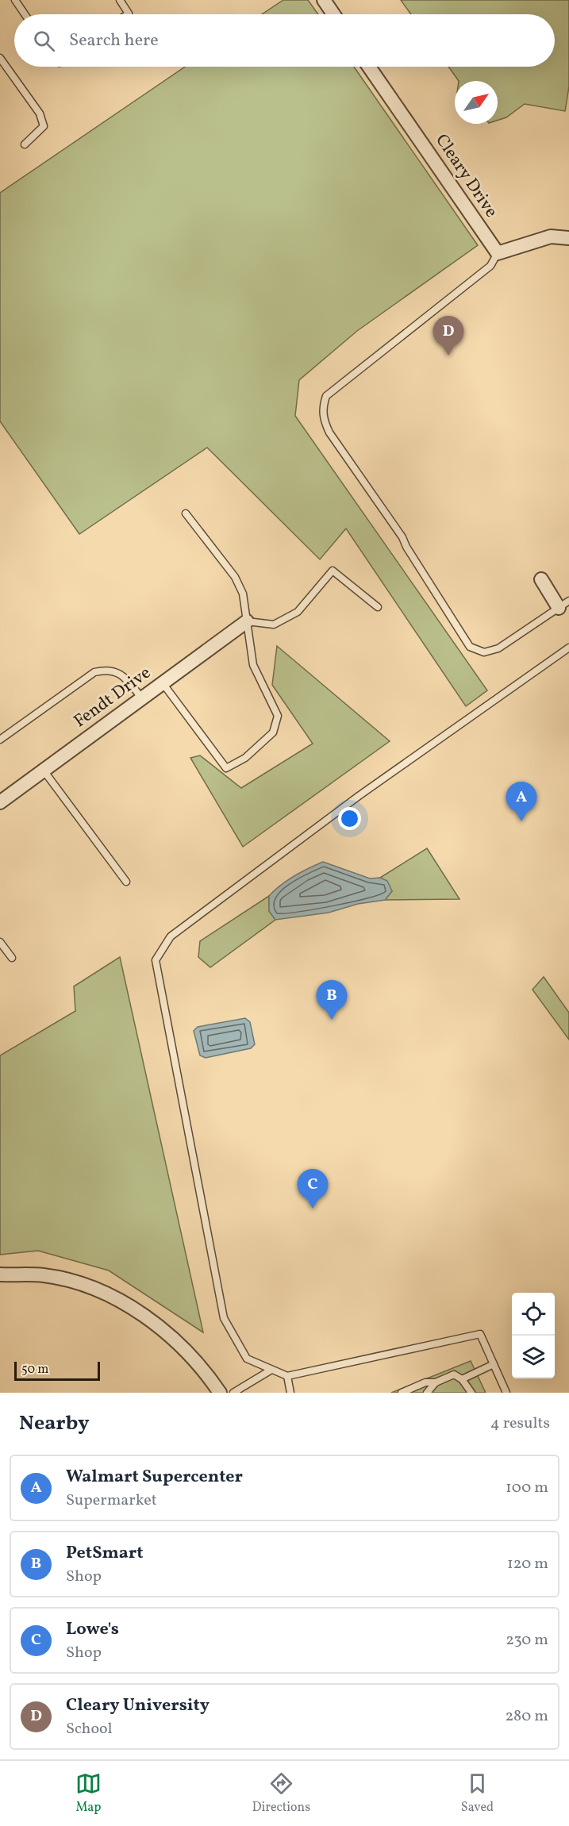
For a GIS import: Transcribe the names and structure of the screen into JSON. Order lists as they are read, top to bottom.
{
  "streets": {
    "street": ["Cleary Drive", "Fendt Drive"]
  },
  "scale_bar": "50 m",
  "north": "top right",
  "page": {
    "search": "Search here",
    "pins": [
      "D",
      "A",
      "B",
      "C"
    ],
    "scale": "50 m",
    "heading": ["Nearby", "4 results"],
    "list": [
      {
        "mark": "A",
        "name": "Walmart Supercenter",
        "note": "Supermarket",
        "value": "100 m"
      },
      {
        "mark": "B",
        "name": "PetSmart",
        "note": "Shop",
        "value": "120 m"
      },
      {
        "mark": "C",
        "name": "Lowe's",
        "note": "Shop",
        "value": "230 m"
      },
      {
        "mark": "D",
        "name": "Cleary University",
        "note": "School",
        "value": "280 m"
      }
    ],
    "nav": ["Map", "Directions", "Saved"]
  }
}
